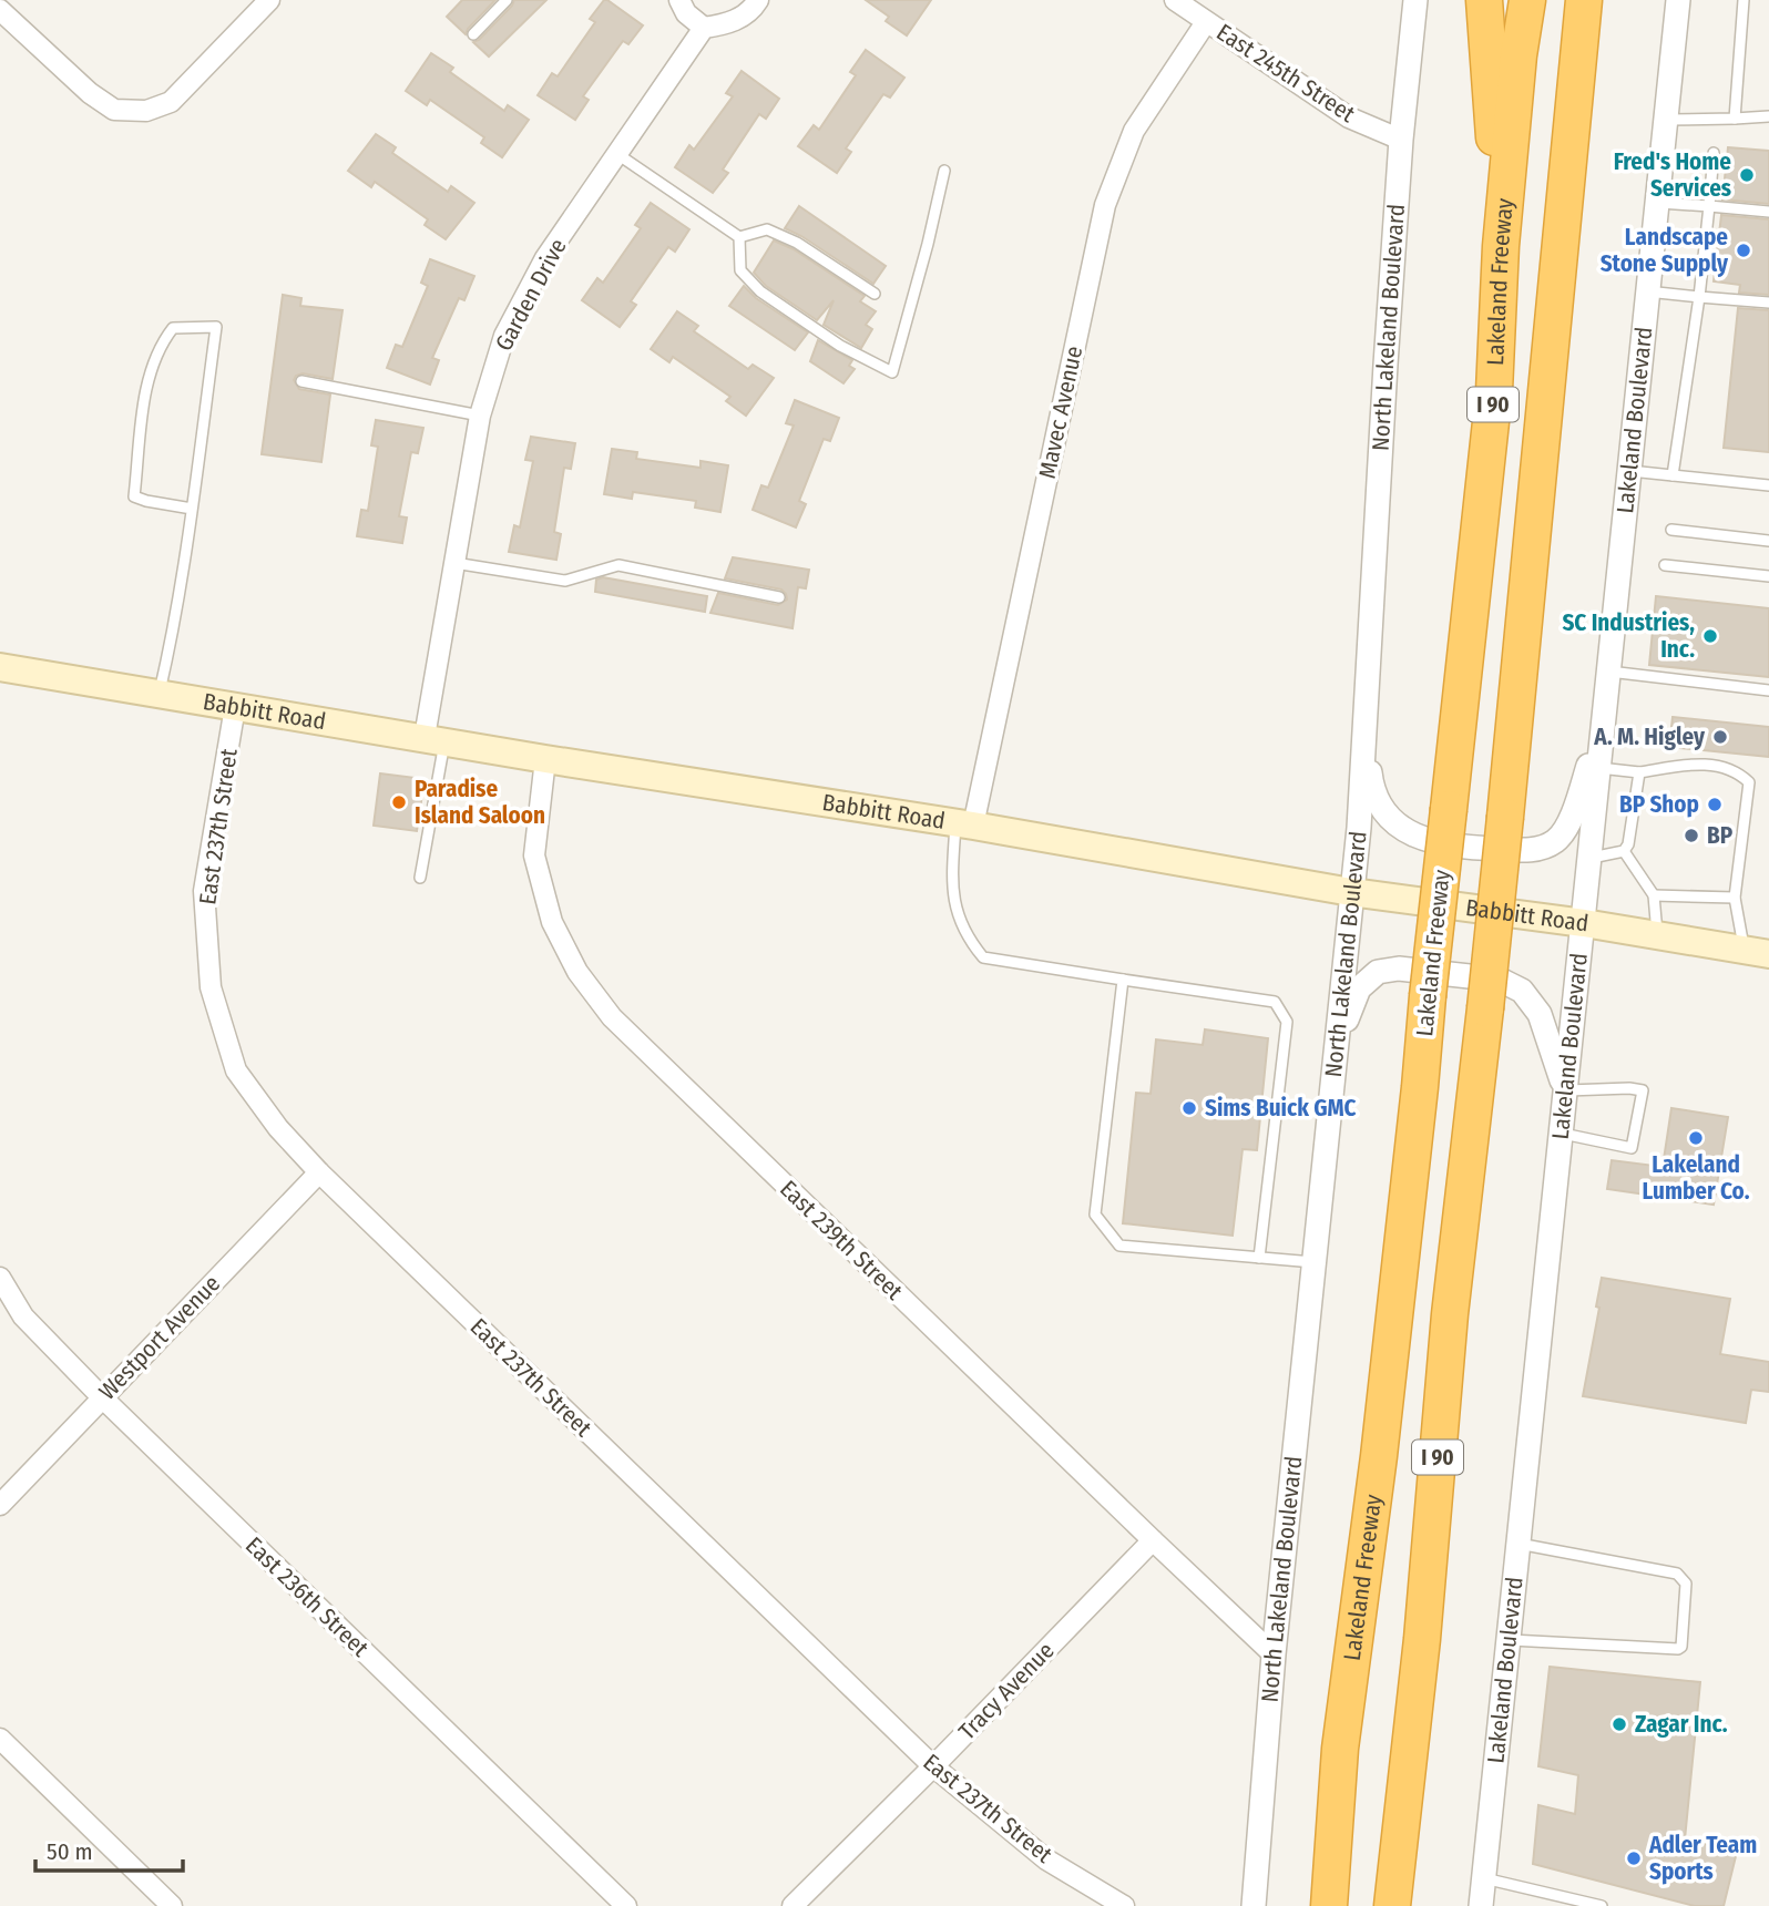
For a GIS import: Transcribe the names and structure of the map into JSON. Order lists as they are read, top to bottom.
{
  "streets": {
    "highway": ["Lakeland Freeway", "I 90"],
    "main road": ["Babbitt Road"],
    "street": [
      "East 245th Street",
      "Garden Drive",
      "North Lakeland Boulevard",
      "Mavec Avenue",
      "Lakeland Boulevard",
      "East 237th Street",
      "East 239th Street",
      "Westport Avenue",
      "East 236th Street",
      "Tracy Avenue"
    ]
  },
  "crossings": [
    ["East 245th Street", "North Lakeland Boulevard"],
    ["East 245th Street", "Mavec Avenue"],
    ["Garden Drive", "Babbitt Road"],
    ["North Lakeland Boulevard", "Babbitt Road"],
    ["North Lakeland Boulevard", "East 239th Street"],
    ["Mavec Avenue", "Babbitt Road"],
    ["Lakeland Boulevard", "Babbitt Road"],
    ["Babbitt Road", "East 237th Street"],
    ["Babbitt Road", "East 239th Street"],
    ["East 237th Street", "Westport Avenue"],
    ["East 237th Street", "Tracy Avenue"],
    ["East 239th Street", "Tracy Avenue"],
    ["Westport Avenue", "East 236th Street"]
  ],
  "places": [
    "Fred's Home Services",
    "Landscape Stone Supply",
    "SC Industries, Inc.",
    "A. M. Higley",
    "Paradise Island Saloon",
    "BP Shop",
    "BP",
    "Sims Buick GMC",
    "Lakeland Lumber Co.",
    "Zagar Inc.",
    "Adler Team Sports"
  ],
  "scale_bar": "50 m"
}
